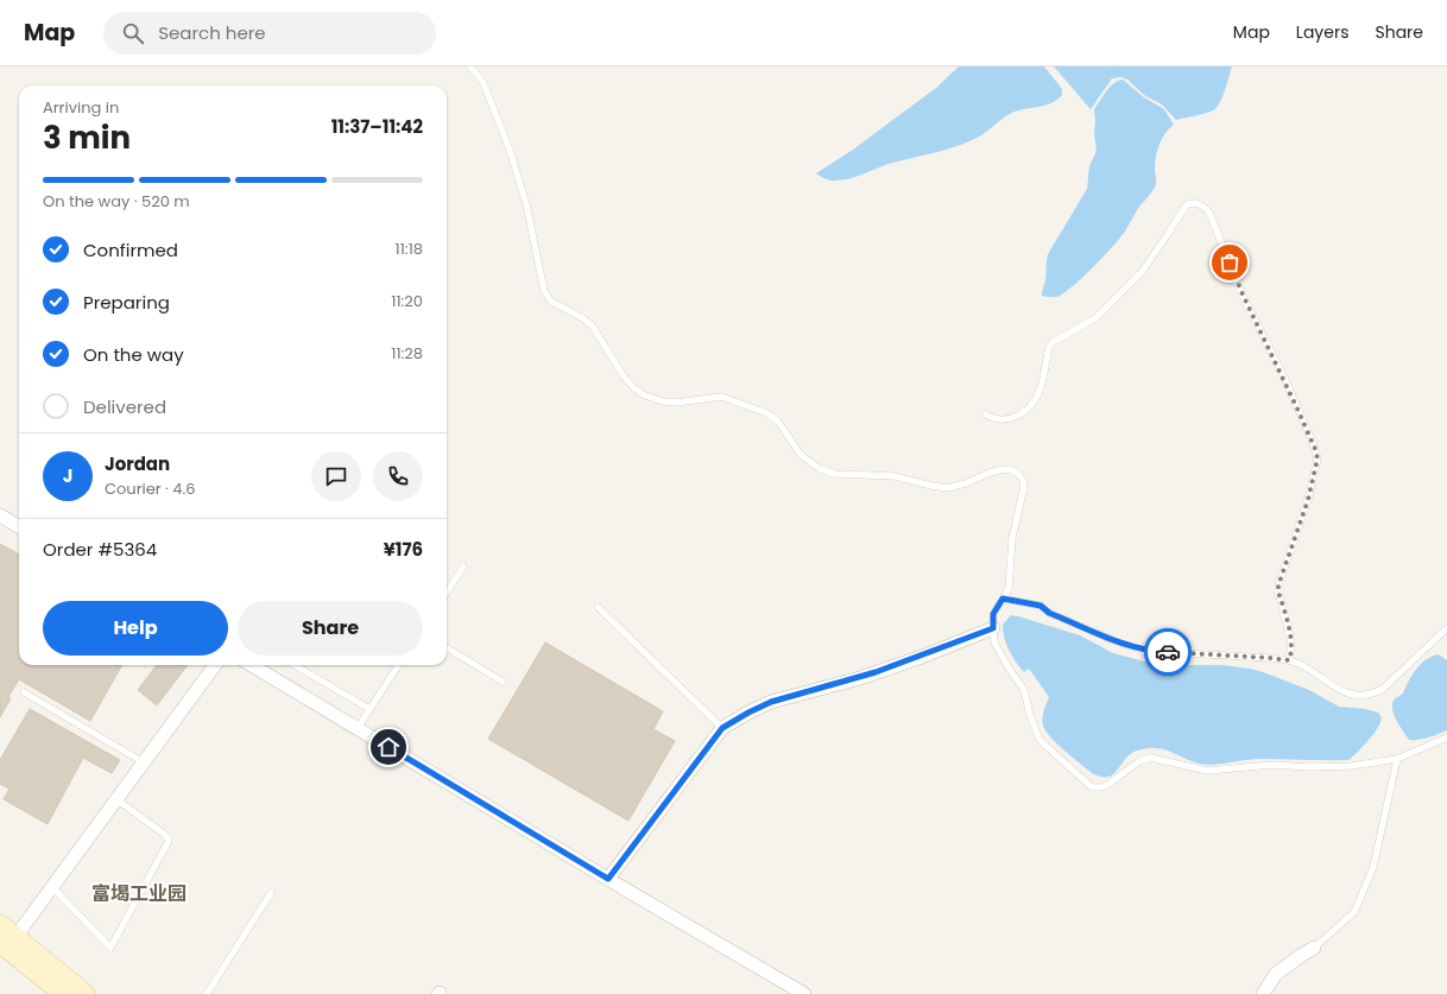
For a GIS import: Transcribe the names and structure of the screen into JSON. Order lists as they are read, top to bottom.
{
  "districts": ["富堨工业园"],
  "page": {
    "header": "Map",
    "search": "Search here",
    "nav": ["Map", "Layers", "Share"],
    "heading": ["3 min", "Arriving in", "11:37–11:42"],
    "panel": [
      "Jordan",
      "Courier · 4.6",
      "Order #5364",
      "¥176"
    ],
    "bar": "On the way · 520 m",
    "list": [
      ["Confirmed", "11:18"],
      ["Preparing", "11:20"],
      ["On the way", "11:28"],
      "Delivered"
    ],
    "round": "J",
    "buttons": ["Help", "Share"]
  }
}
